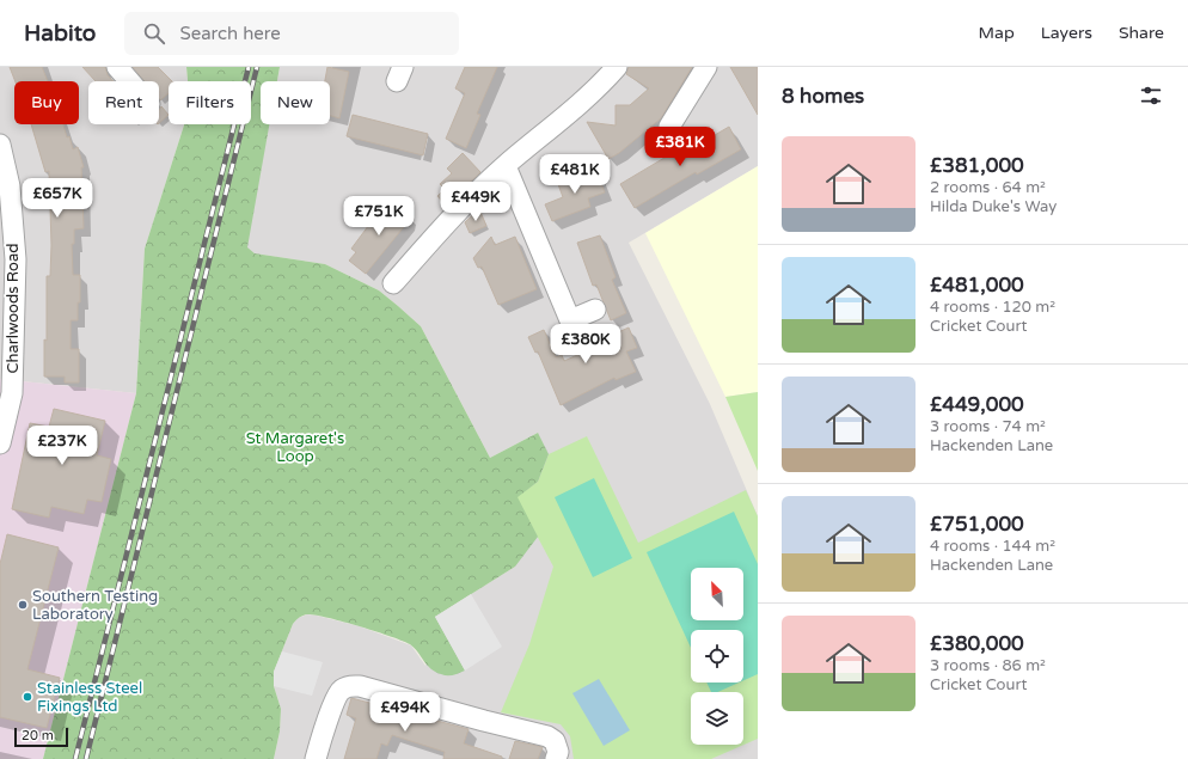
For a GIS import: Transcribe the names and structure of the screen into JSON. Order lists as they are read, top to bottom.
{
  "streets": {
    "street": ["Charlwoods Road"]
  },
  "parks": ["St Margaret's Loop"],
  "places": ["Southern Testing Laboratory", "Stainless Steel Fixings Ltd"],
  "scale_bar": "20 m",
  "north": "top left",
  "page": {
    "header": "Habito",
    "search": "Search here",
    "nav": ["Map", "Layers", "Share"],
    "heading": "8 homes",
    "chip": [
      "Buy",
      "Rent",
      "Filters",
      "New"
    ],
    "list": [
      {
        "name": "£381,000",
        "note": "2 rooms · 64 m² · Hilda Duke's Way"
      },
      {
        "name": "£481,000",
        "note": "4 rooms · 120 m² · Cricket Court"
      },
      {
        "name": "£449,000",
        "note": "3 rooms · 74 m² · Hackenden Lane"
      },
      {
        "name": "£751,000",
        "note": "4 rooms · 144 m² · Hackenden Lane"
      },
      {
        "name": "£380,000",
        "note": "3 rooms · 86 m² · Cricket Court"
      }
    ],
    "price": [
      "£381K",
      "£481K",
      "£657K",
      "£449K",
      "£751K",
      "£380K",
      "£237K",
      "£494K"
    ],
    "scale": "20 m"
  }
}
